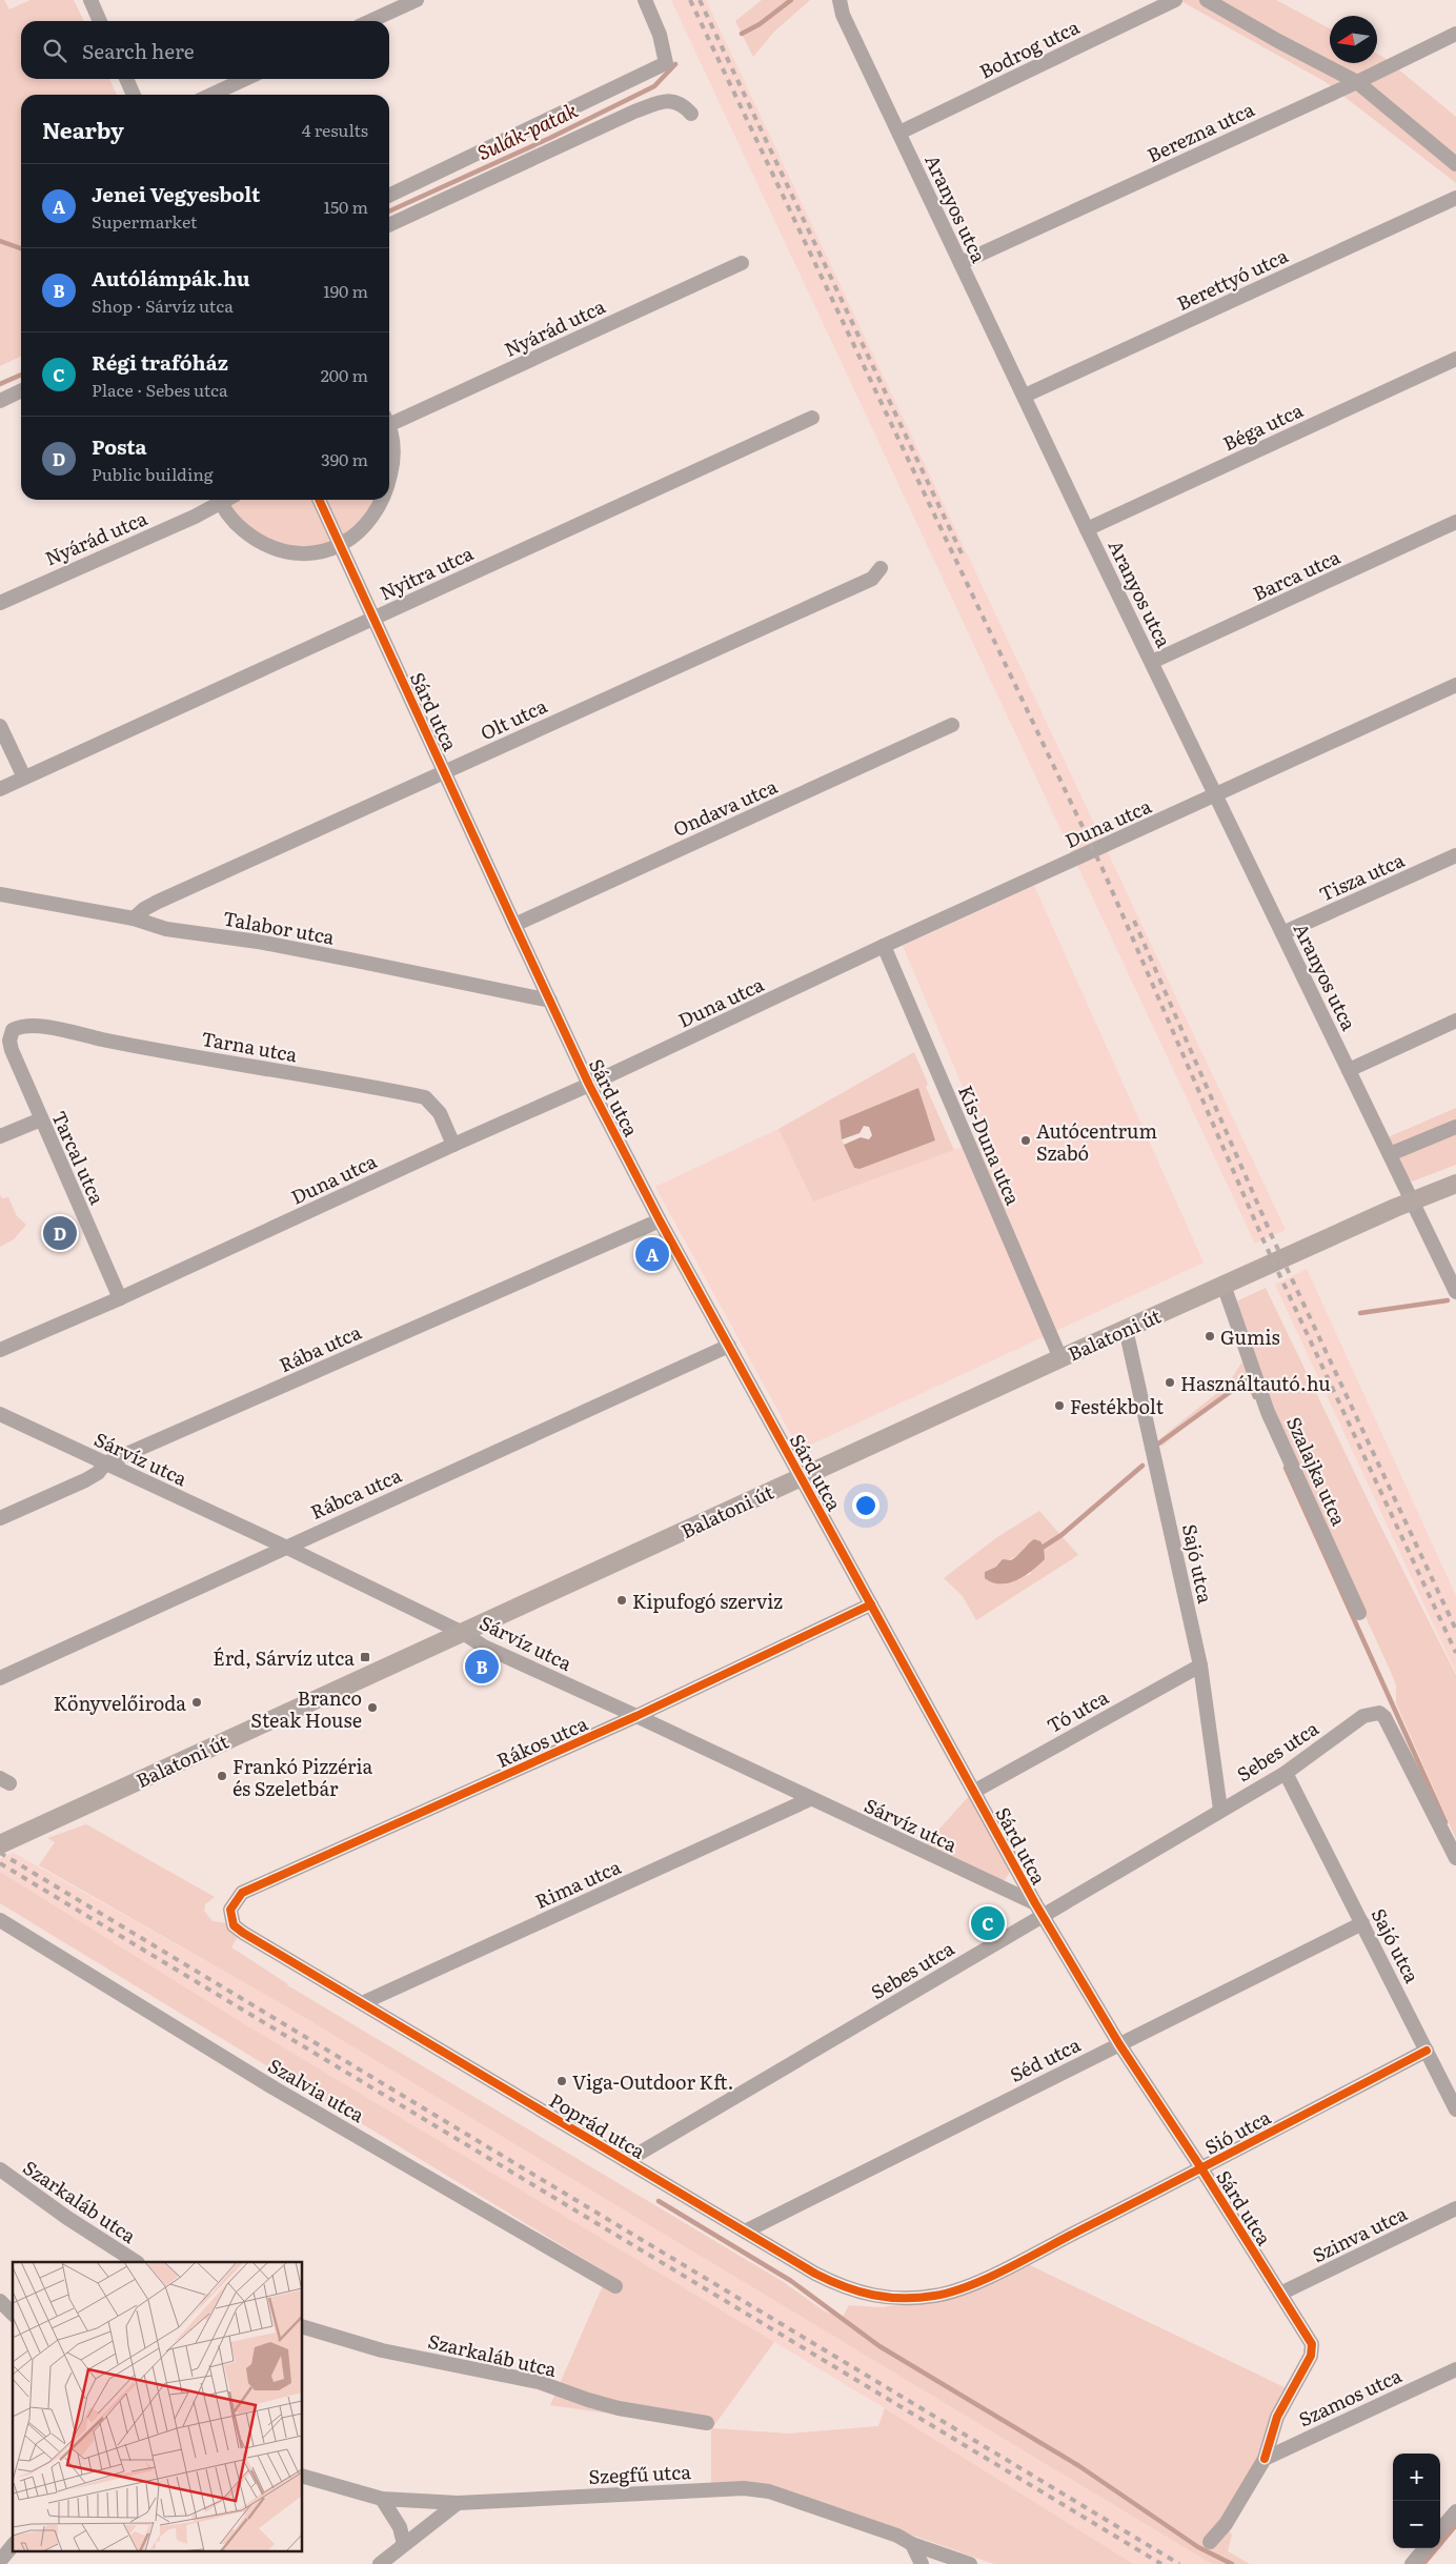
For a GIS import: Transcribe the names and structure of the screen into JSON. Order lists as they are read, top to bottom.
{
  "streets": {
    "main road": ["Balatoni út"],
    "street": [
      "Bodrog utca",
      "Berezna utca",
      "Aranyos utca",
      "Berettyó utca",
      "Nyárád utca",
      "Béga utca",
      "Nyitra utca",
      "Barca utca",
      "Sárd utca",
      "Olt utca",
      "Ondava utca",
      "Duna utca",
      "Tisza utca",
      "Talabor utca",
      "Tarna utca",
      "Kis-Duna utca",
      "Tarcal utca",
      "Rába utca",
      "Sárvíz utca",
      "Szalajka utca",
      "Rábca utca",
      "Sajó utca",
      "Tó utca",
      "Rákos utca",
      "Sebes utca",
      "Rima utca",
      "Séd utca",
      "Szalvia utca",
      "Poprád utca",
      "Sió utca",
      "Szarkaláb utca",
      "Szinva utca",
      "Szamos utca",
      "Szegfű utca"
    ]
  },
  "crossings": [
    ["Bodrog utca", "Aranyos utca"],
    ["Berezna utca", "Aranyos utca"],
    ["Aranyos utca", "Berettyó utca"],
    ["Aranyos utca", "Béga utca"],
    ["Aranyos utca", "Barca utca"],
    ["Aranyos utca", "Duna utca"],
    ["Aranyos utca", "Tisza utca"],
    ["Aranyos utca", "Balatoni út"],
    ["Nyitra utca", "Sárd utca"],
    ["Sárd utca", "Olt utca"],
    ["Sárd utca", "Ondava utca"],
    ["Sárd utca", "Duna utca"],
    ["Sárd utca", "Talabor utca"],
    ["Sárd utca", "Balatoni út"],
    ["Sárd utca", "Rába utca"],
    ["Sárd utca", "Sárvíz utca"],
    ["Sárd utca", "Rábca utca"],
    ["Sárd utca", "Tó utca"],
    ["Sárd utca", "Rákos utca"],
    ["Sárd utca", "Sebes utca"],
    ["Sárd utca", "Séd utca"],
    ["Sárd utca", "Sió utca"],
    ["Sárd utca", "Szinva utca"],
    ["Sárd utca", "Szamos utca"],
    ["Olt utca", "Talabor utca"],
    ["Duna utca", "Tarna utca"],
    ["Duna utca", "Kis-Duna utca"],
    ["Duna utca", "Tarcal utca"],
    ["Tarna utca", "Tarcal utca"],
    ["Kis-Duna utca", "Balatoni út"],
    ["Balatoni út", "Sárvíz utca"],
    ["Balatoni út", "Szalajka utca"],
    ["Balatoni út", "Sajó utca"],
    ["Rába utca", "Sárvíz utca"],
    ["Sárvíz utca", "Rábca utca"],
    ["Sárvíz utca", "Rákos utca"],
    ["Sárvíz utca", "Sebes utca"],
    ["Sárvíz utca", "Rima utca"],
    ["Sajó utca", "Tó utca"],
    ["Sajó utca", "Sebes utca"],
    ["Sajó utca", "Séd utca"],
    ["Sajó utca", "Sió utca"],
    ["Rákos utca", "Poprád utca"],
    ["Sebes utca", "Poprád utca"],
    ["Rima utca", "Poprád utca"],
    ["Séd utca", "Poprád utca"],
    ["Poprád utca", "Sió utca"]
  ],
  "water": ["Sulák-patak"],
  "places": {
    "other": [
      "Autócentrum Szabó",
      "Gumis",
      "Használtautó.hu",
      "Festékbolt",
      "Kipufogó szerviz",
      "Könyvelőiroda",
      "Branco Steak House",
      "Frankó Pizzéria és Szeletbár",
      "Viga-Outdoor Kft."
    ],
    "transit": ["Érd, Sárvíz utca"]
  },
  "north": "left",
  "page": {
    "search": "Search here",
    "heading": ["Nearby", "4 results"],
    "list": [
      {
        "mark": "A",
        "name": "Jenei Vegyesbolt",
        "note": "Supermarket",
        "value": "150 m"
      },
      {
        "mark": "B",
        "name": "Autólámpák.hu",
        "note": "Shop · Sárvíz utca",
        "value": "190 m"
      },
      {
        "mark": "C",
        "name": "Régi trafóház",
        "note": "Place · Sebes utca",
        "value": "200 m"
      },
      {
        "mark": "D",
        "name": "Posta",
        "note": "Public building",
        "value": "390 m"
      }
    ],
    "pins": [
      "D",
      "A",
      "B",
      "C"
    ],
    "map_buttons": ["+", "−"]
  }
}
